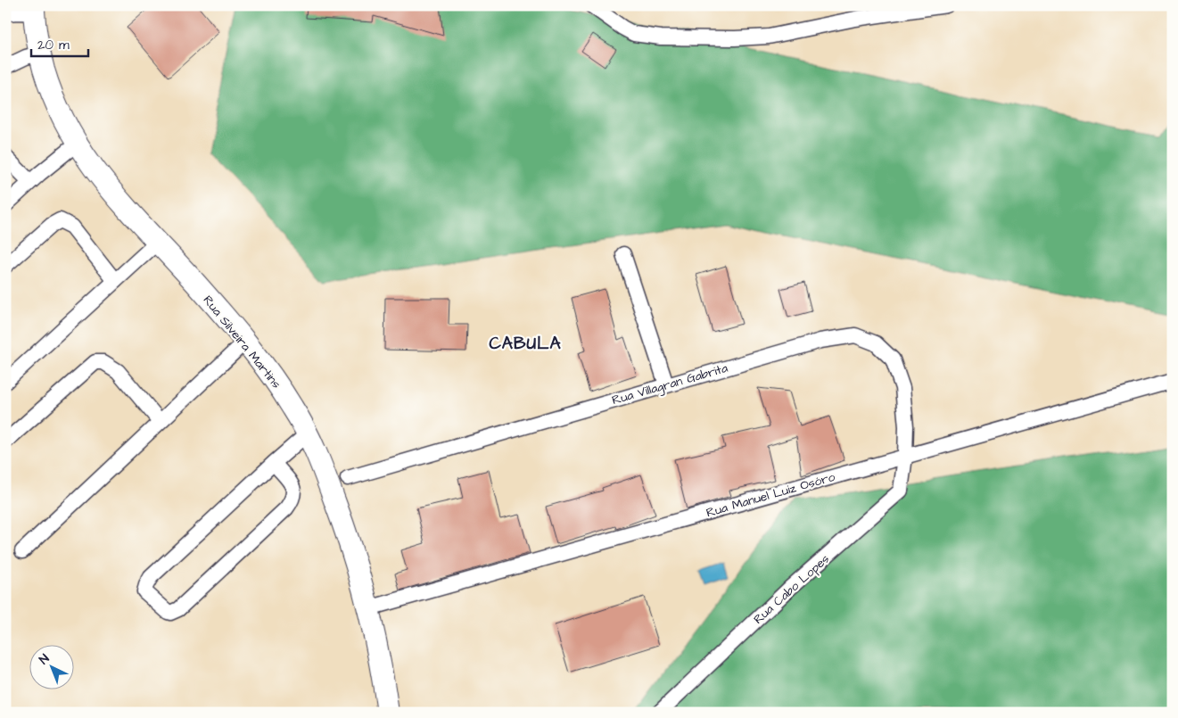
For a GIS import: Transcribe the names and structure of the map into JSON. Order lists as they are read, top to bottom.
{
  "streets": {
    "main road": ["Rua Silveira Martins"],
    "street": ["Rua Villagran Gabrita", "Rua Manuel Luiz Osóro", "Rua Cabo Lopes"]
  },
  "crossings": [
    ["Rua Silveira Martins", "Rua Manuel Luiz Osóro"],
    ["Rua Villagran Gabrita", "Rua Manuel Luiz Osóro"],
    ["Rua Villagran Gabrita", "Rua Cabo Lopes"],
    ["Rua Manuel Luiz Osóro", "Rua Cabo Lopes"]
  ],
  "districts": ["CABULA"],
  "scale_bar": "20 m",
  "north": "top left"
}
